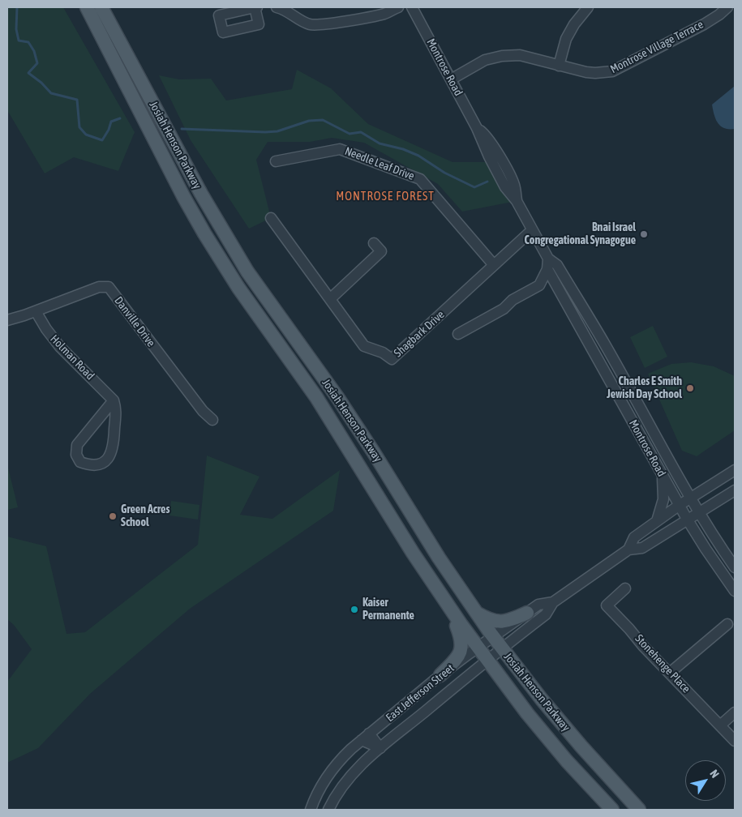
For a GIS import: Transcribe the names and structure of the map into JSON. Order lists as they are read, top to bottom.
{
  "streets": {
    "main road": ["Josiah Henson Parkway"],
    "street": [
      "Montrose Village Terrace",
      "Montrose Road",
      "Needle Leaf Drive",
      "Danville Drive",
      "Shagbark Drive",
      "Holman Road",
      "Stonehenge Place",
      "East Jefferson Street"
    ]
  },
  "crossings": [
    ["Montrose Village Terrace", "Montrose Road"],
    ["Montrose Road", "Shagbark Drive"],
    ["Montrose Road", "East Jefferson Street"],
    ["Josiah Henson Parkway", "East Jefferson Street"],
    ["Needle Leaf Drive", "Shagbark Drive"],
    ["Danville Drive", "Holman Road"]
  ],
  "districts": ["MONTROSE FOREST"],
  "places": [
    "Bnai Israel Congregational Synagogue",
    "Charles E Smith Jewish Day School",
    "Green Acres School",
    "Kaiser Permanente"
  ],
  "north": "top right"
}
